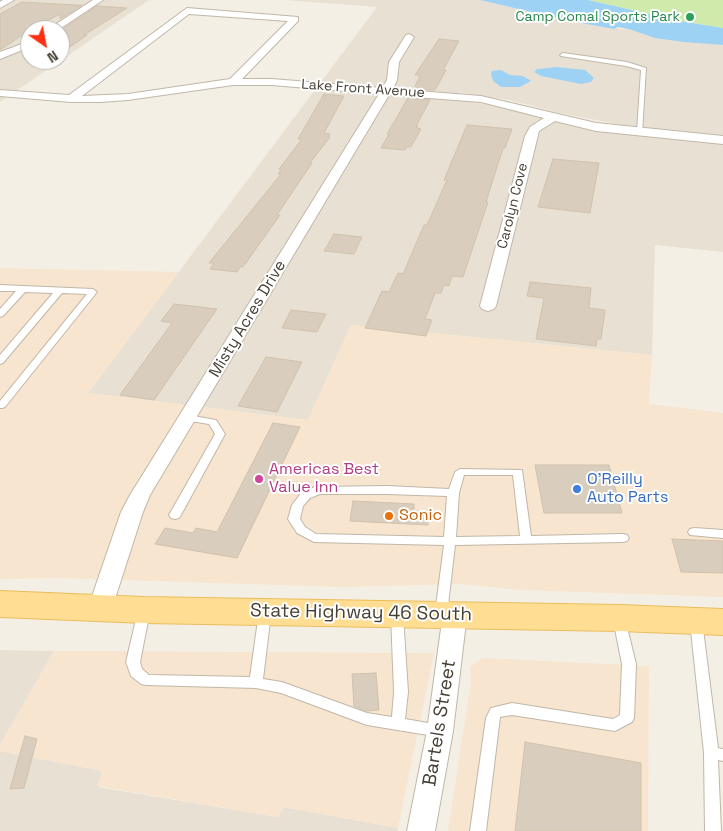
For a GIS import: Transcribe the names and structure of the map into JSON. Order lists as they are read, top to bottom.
{
  "streets": {
    "main road": ["State Highway 46 South"],
    "street": [
      "Lake Front Avenue",
      "Carolyn Cove",
      "Misty Acres Drive",
      "Bartels Street"
    ]
  },
  "crossings": [
    ["Lake Front Avenue", "Carolyn Cove"],
    ["Lake Front Avenue", "Misty Acres Drive"],
    ["Misty Acres Drive", "State Highway 46 South"],
    ["State Highway 46 South", "Bartels Street"]
  ],
  "places": [
    "Camp Comal Sports Park",
    "Americas Best Value Inn",
    "O'Reilly Auto Parts",
    "Sonic"
  ],
  "north": "bottom right"
}
